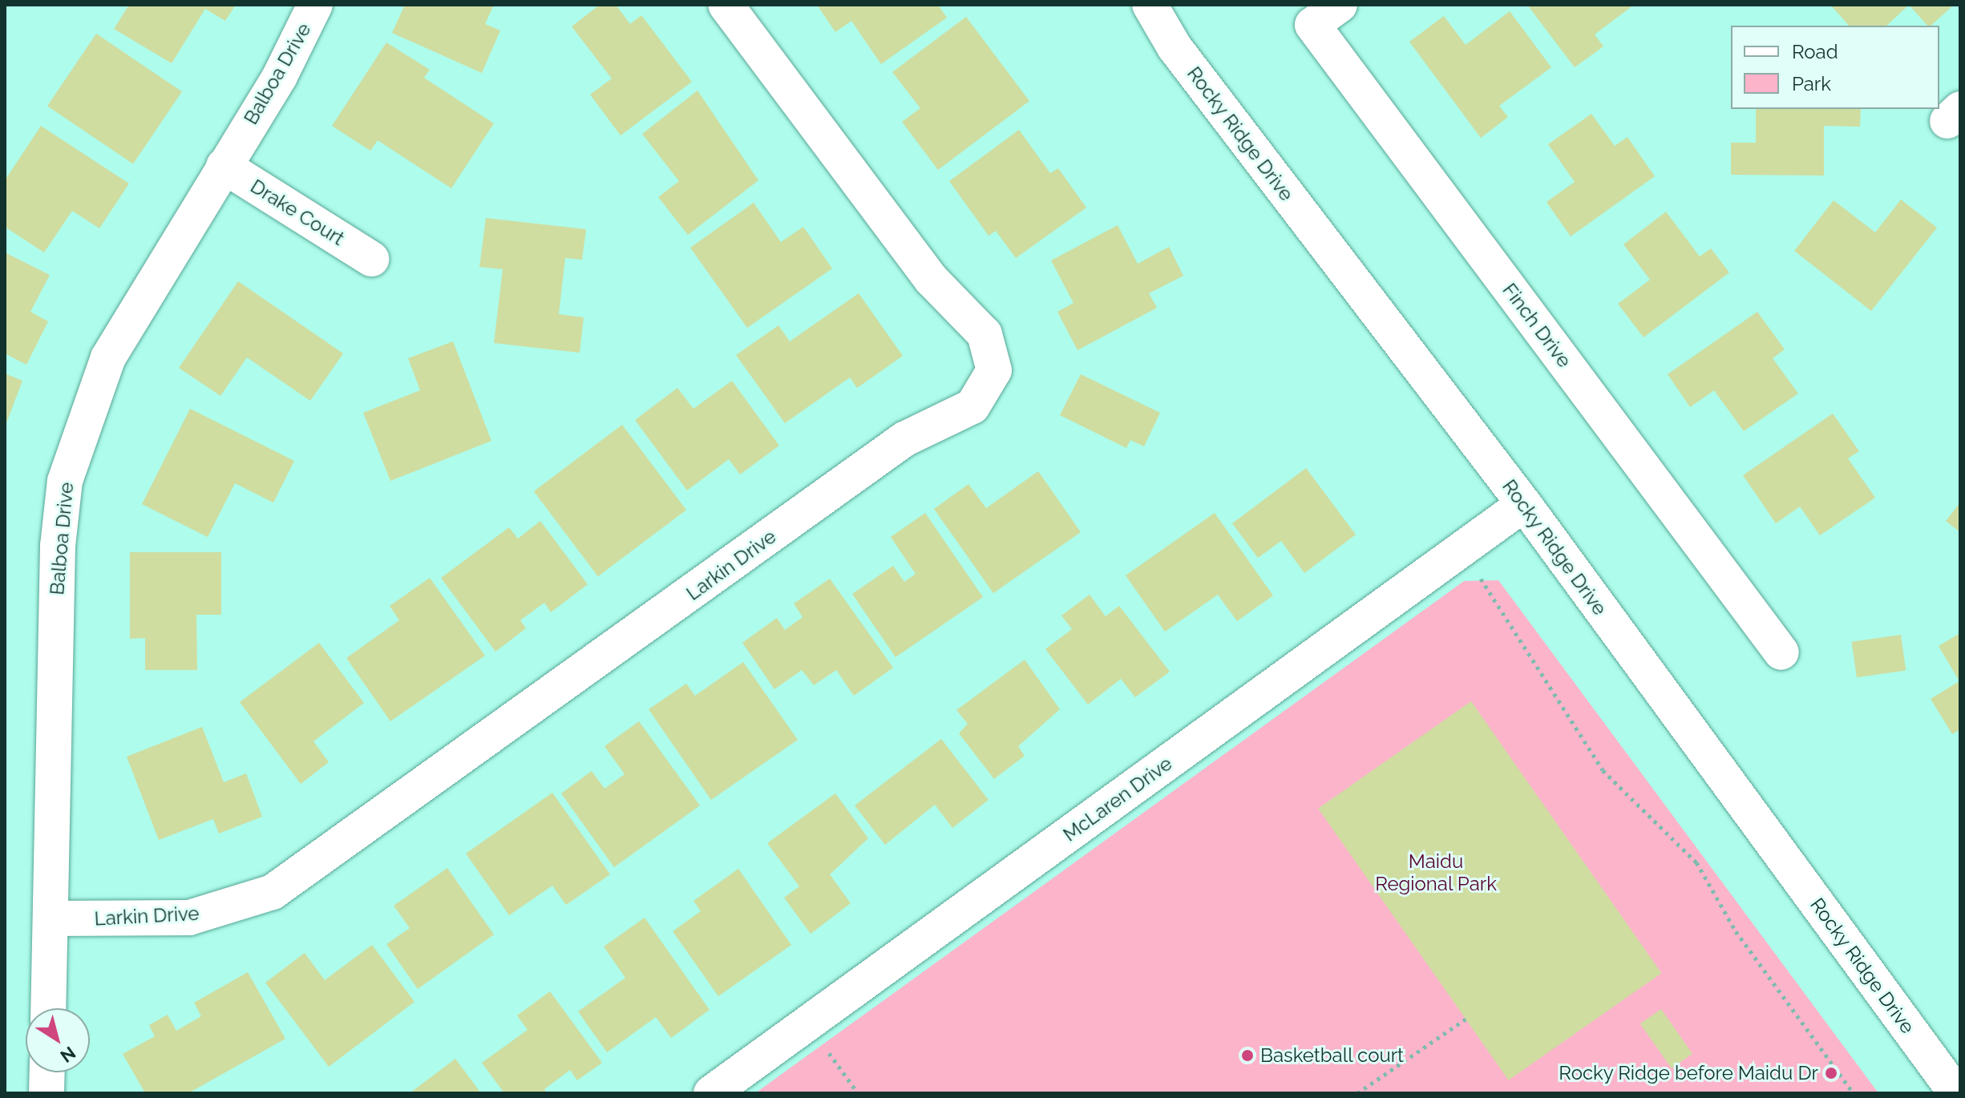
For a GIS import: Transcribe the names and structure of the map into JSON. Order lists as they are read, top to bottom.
{
  "streets": {
    "street": [
      "Balboa Drive",
      "Rocky Ridge Drive",
      "Drake Court",
      "Finch Drive",
      "Larkin Drive",
      "McLaren Drive"
    ]
  },
  "crossings": [
    ["Balboa Drive", "Drake Court"],
    ["Balboa Drive", "Larkin Drive"],
    ["Rocky Ridge Drive", "McLaren Drive"]
  ],
  "parks": ["Maidu Regional Park"],
  "places": ["Basketball court", "Rocky Ridge before Maidu Dr"],
  "legend": ["Road", "Park"],
  "north": "bottom right"
}
